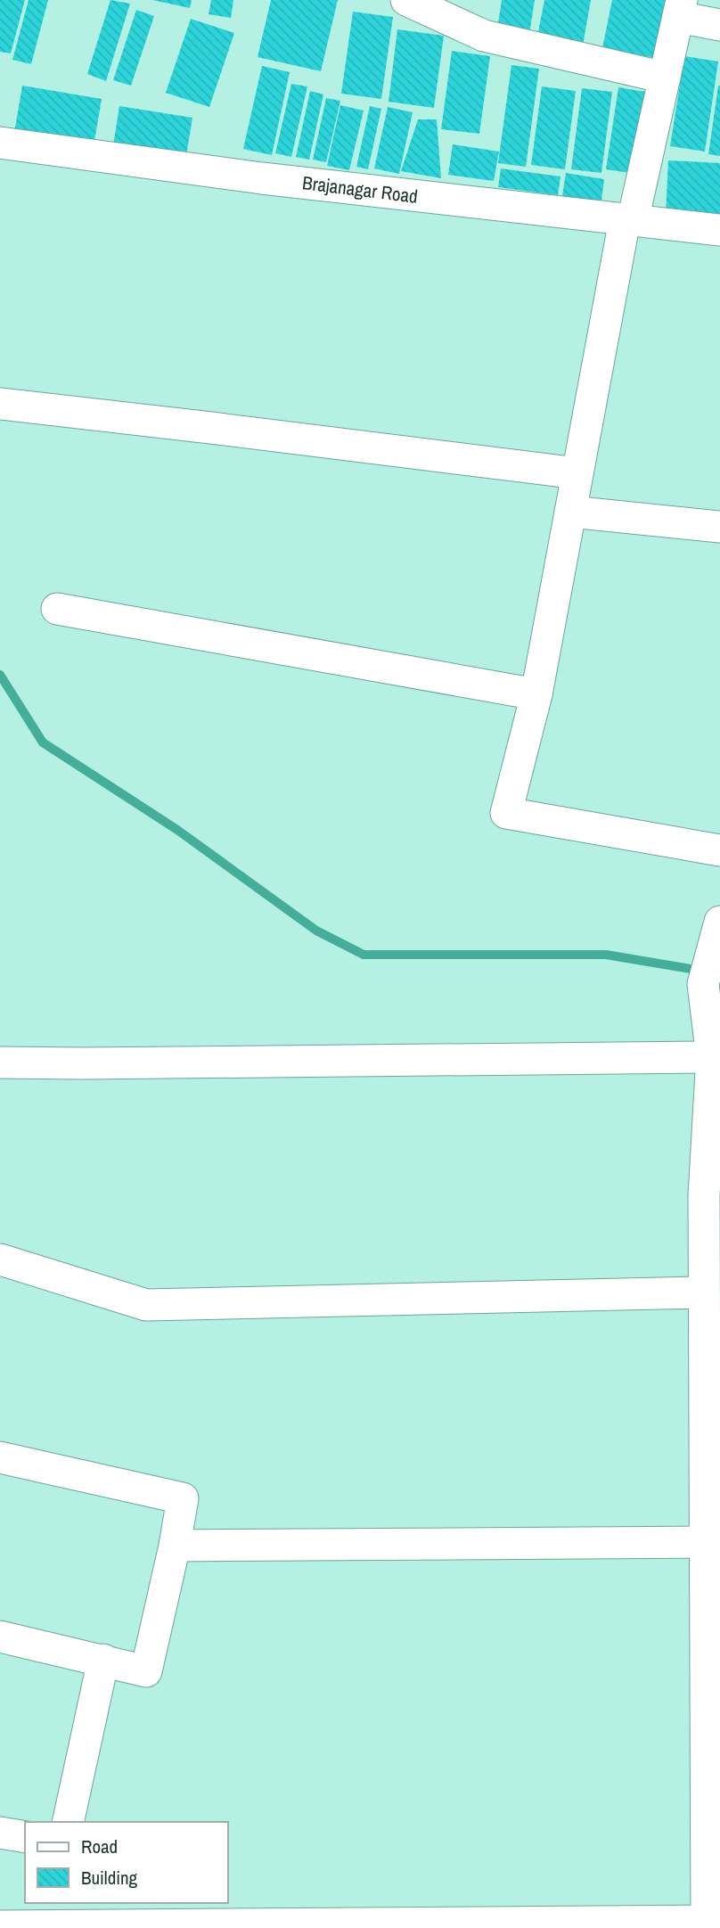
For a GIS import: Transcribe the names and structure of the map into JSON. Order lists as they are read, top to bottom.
{
  "streets": {
    "street": ["Brajanagar Road"]
  },
  "legend": ["Road", "Building"]
}
